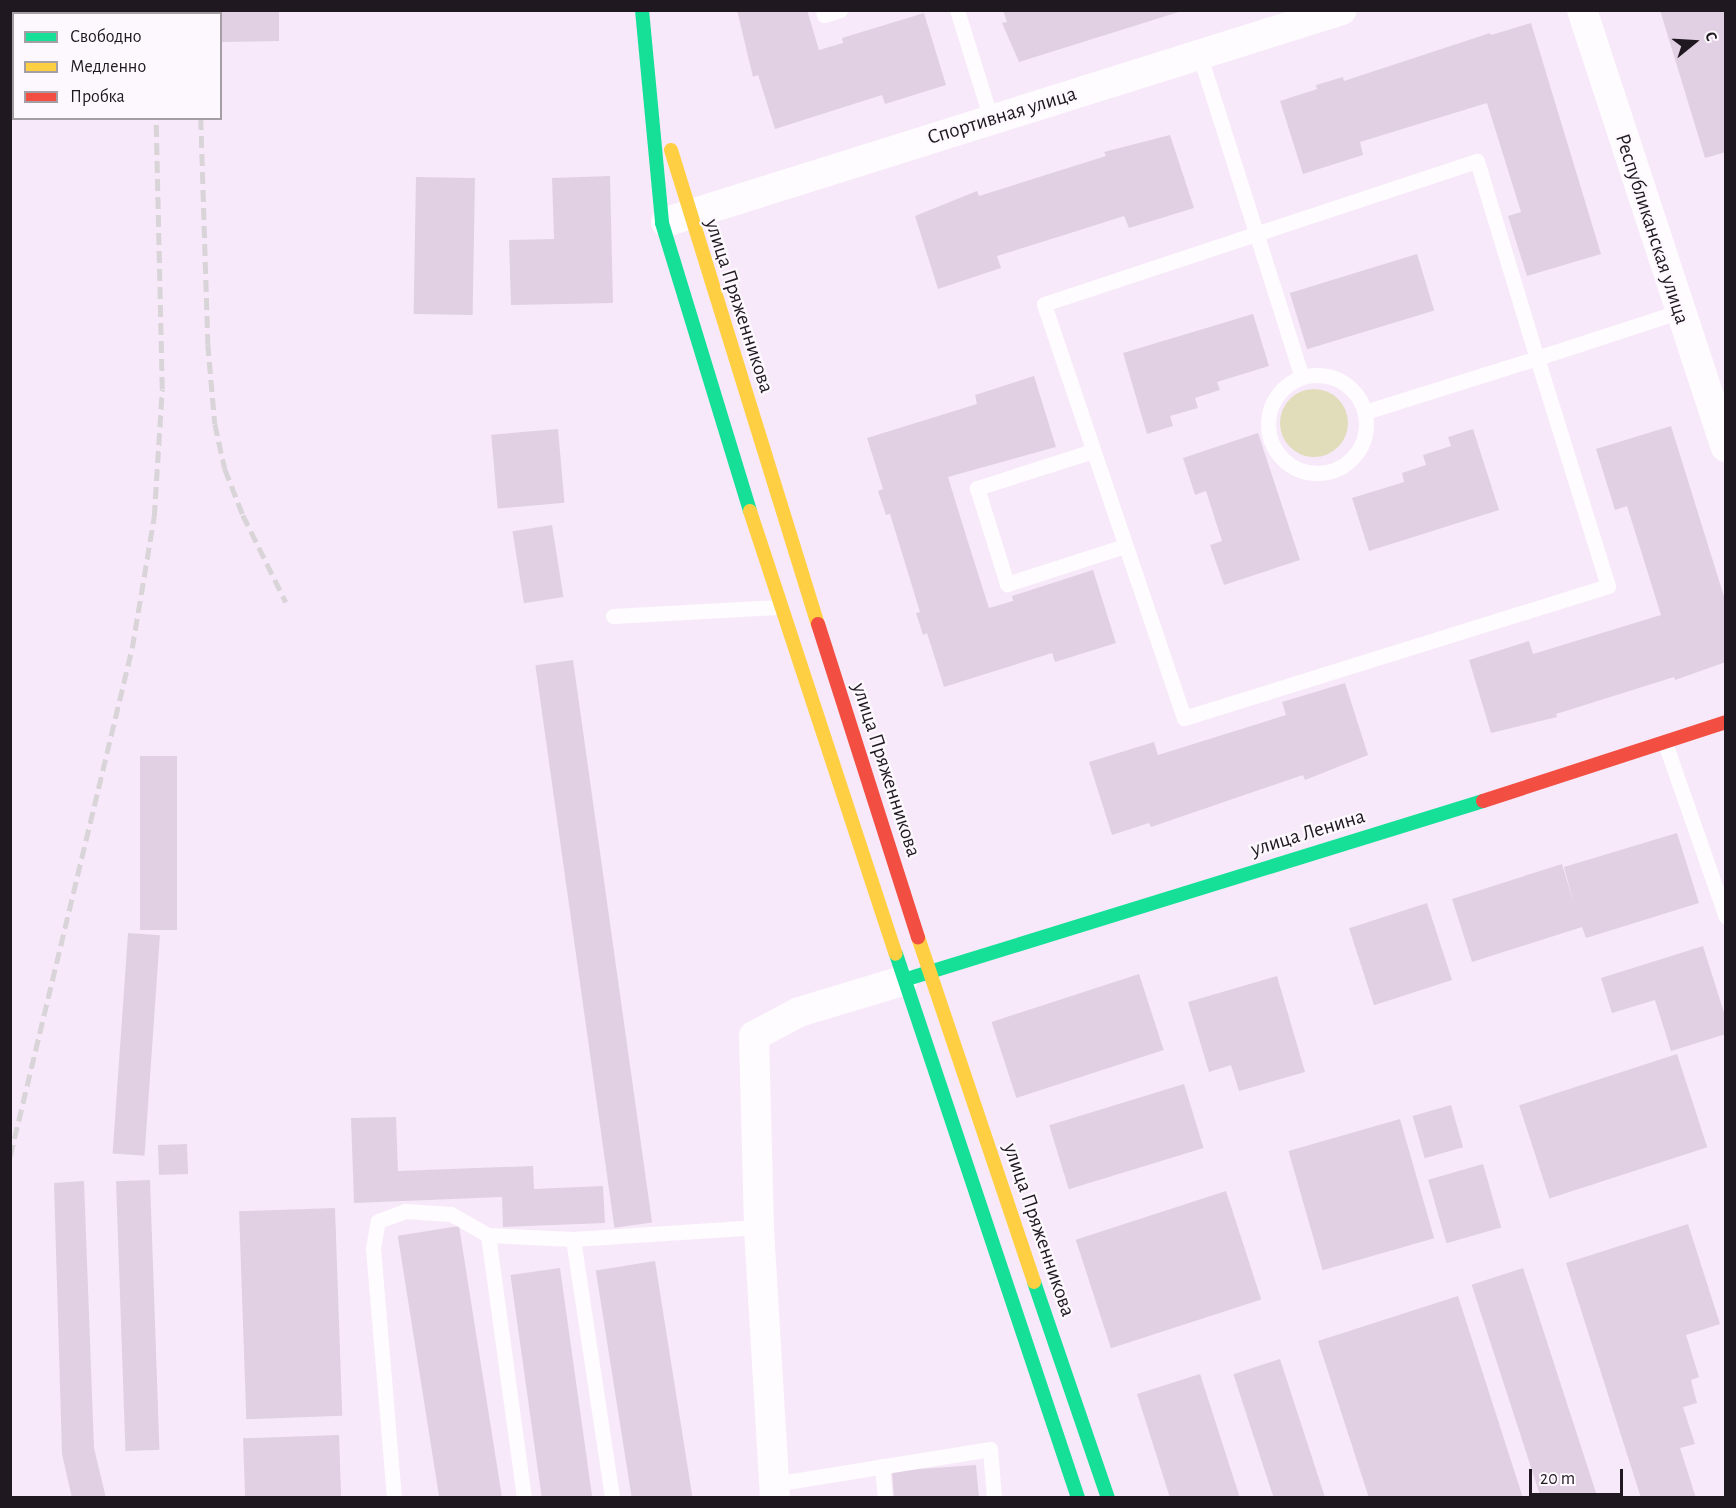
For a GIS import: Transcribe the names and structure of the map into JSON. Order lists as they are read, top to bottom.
{
  "streets": {
    "main road": ["улица Пряженникова", "улица Ленина"],
    "street": ["Спортивная улица", "Республиканская улица"]
  },
  "crossings": [
    ["Спортивная улица", "улица Пряженникова"],
    ["улица Пряженникова", "улица Ленина"]
  ],
  "legend": ["Свободно", "Медленно", "Пробка"],
  "scale_bar": "20 m",
  "north": "right"
}
